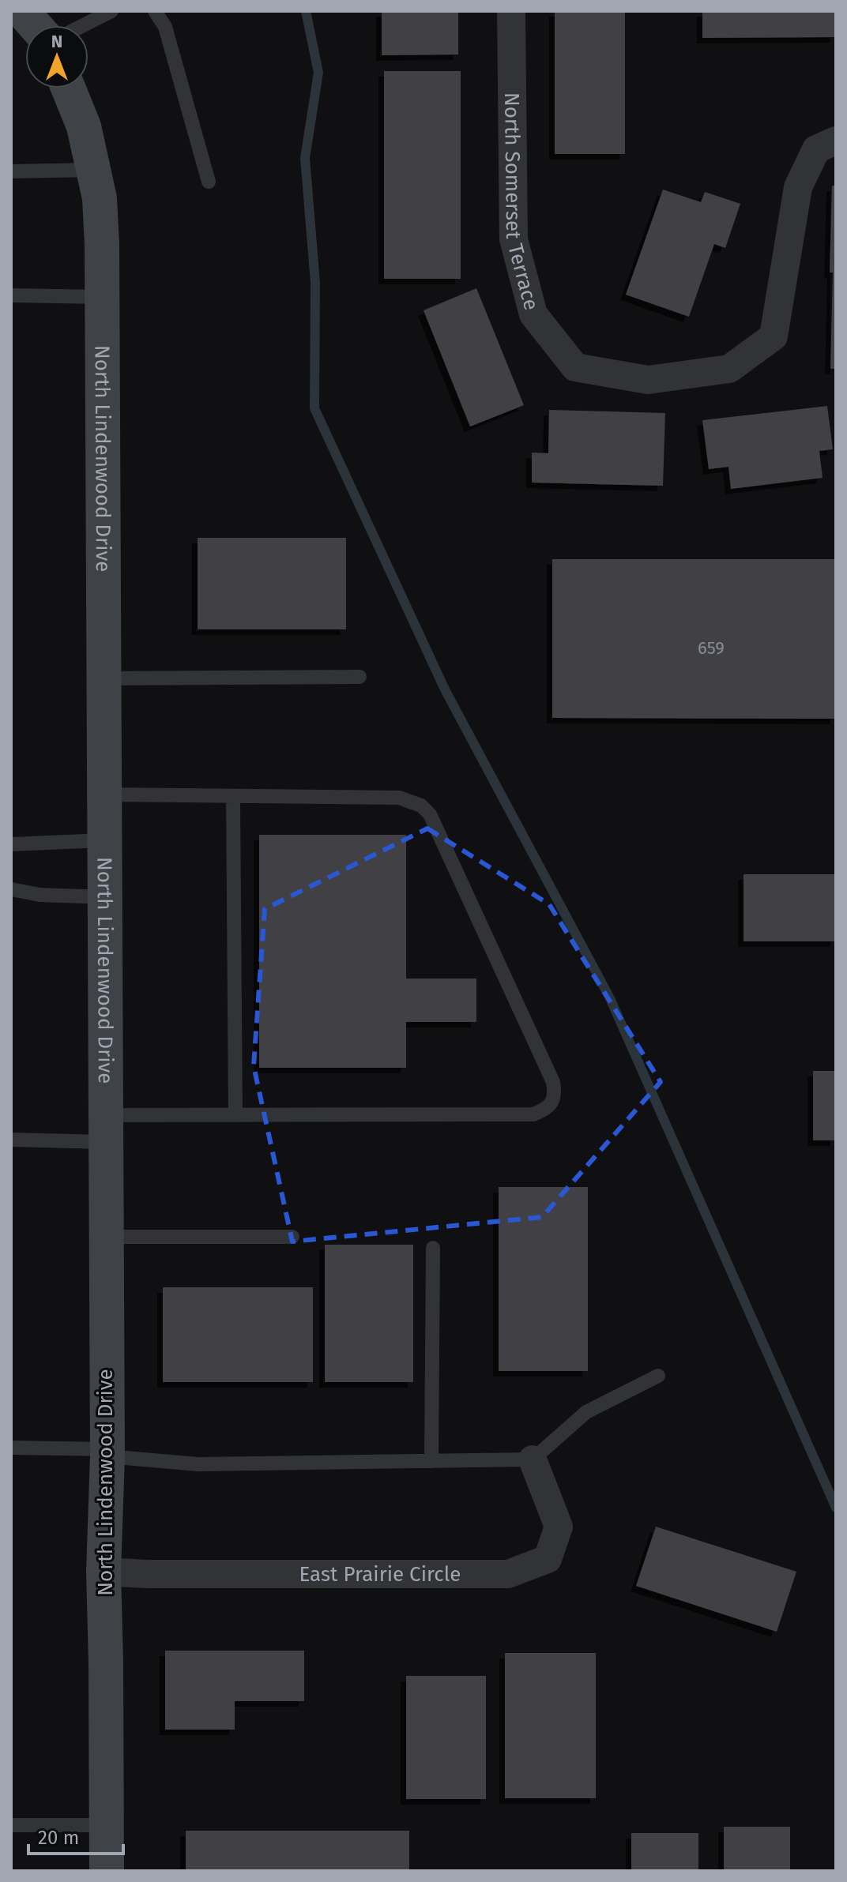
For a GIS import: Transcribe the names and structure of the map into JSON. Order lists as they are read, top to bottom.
{
  "streets": {
    "street": ["North Somerset Terrace", "North Lindenwood Drive", "East Prairie Circle"]
  },
  "crossings": [
    ["North Lindenwood Drive", "East Prairie Circle"]
  ],
  "house_numbers": ["659"],
  "scale_bar": "20 m",
  "north": "top"
}
